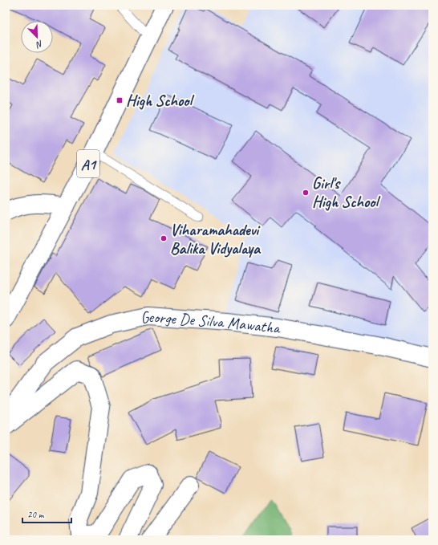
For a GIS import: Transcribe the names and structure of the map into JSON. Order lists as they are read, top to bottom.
{
  "streets": {
    "main road": ["A1", "George De Silva Mawatha"]
  },
  "places": {
    "transit": ["High School"],
    "other": ["Girl's High School", "Viharamahadevi Balika Vidyalaya"]
  },
  "scale_bar": "20 m",
  "north": "bottom right"
}
